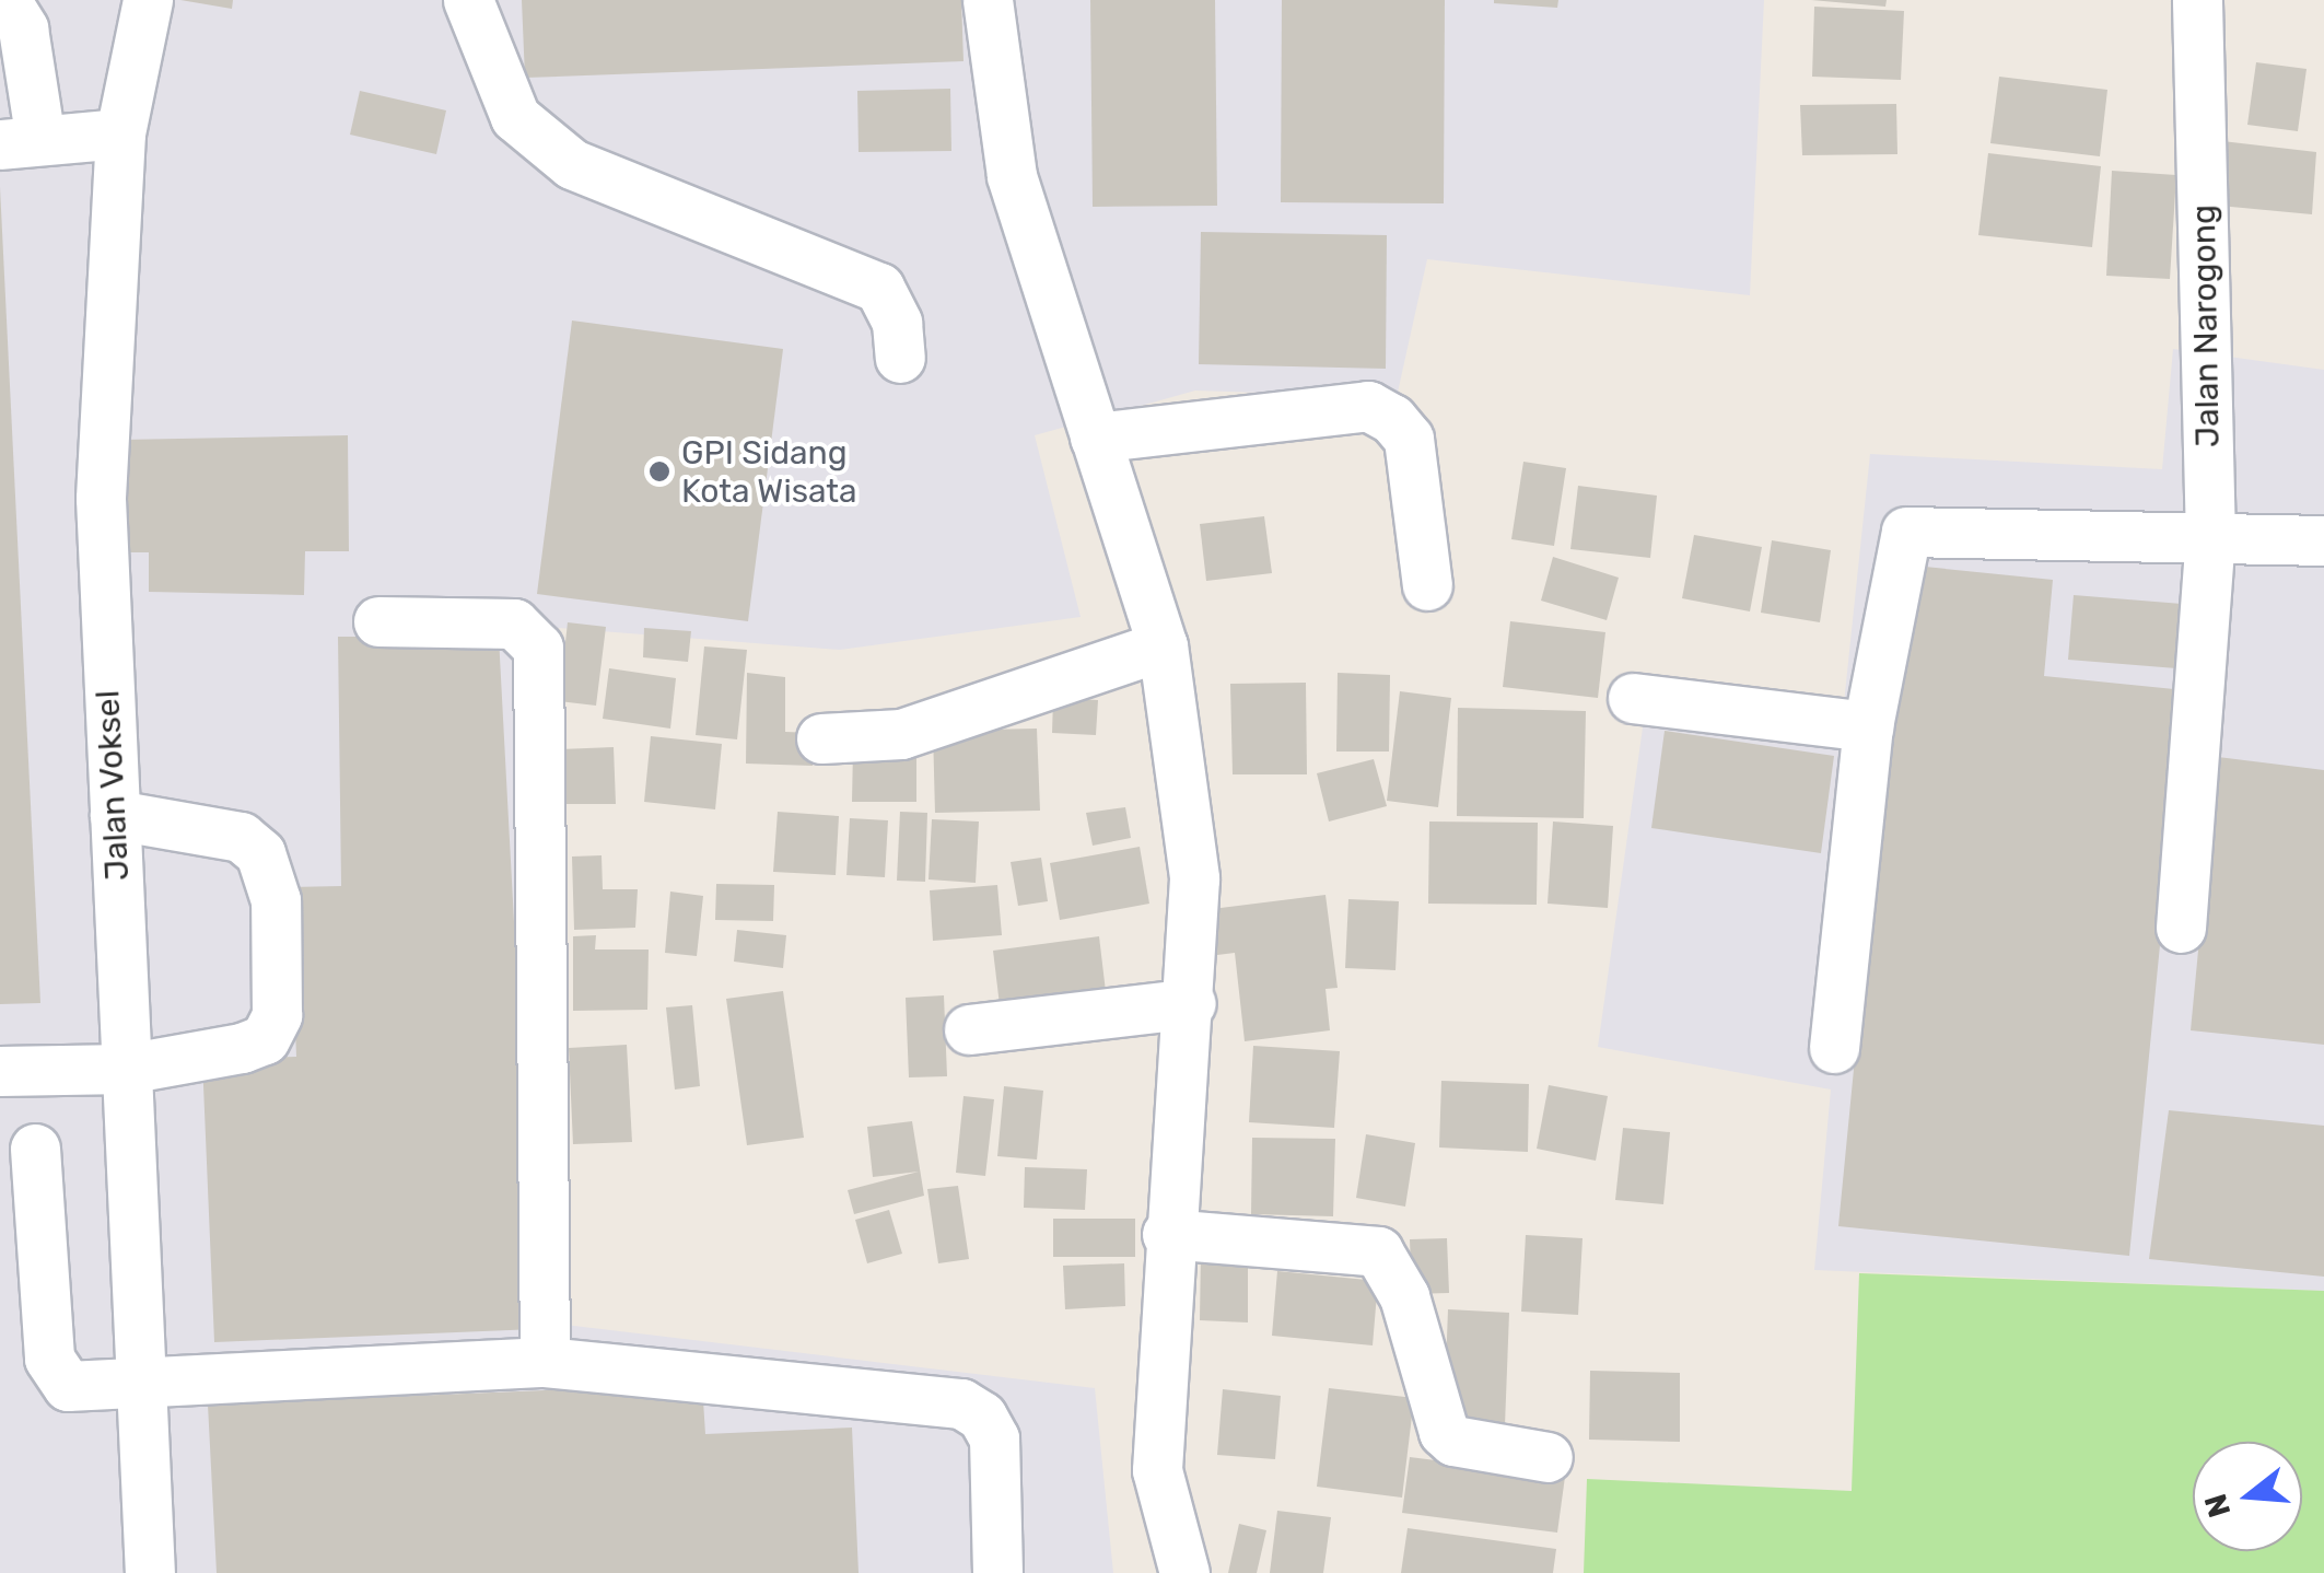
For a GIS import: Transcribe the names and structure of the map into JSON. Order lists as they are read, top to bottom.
{
  "streets": {
    "street": ["Jalan Narogong", "Jalan Voksel"]
  },
  "places": ["GPI Sidang Kota Wisata"],
  "north": "left"
}
